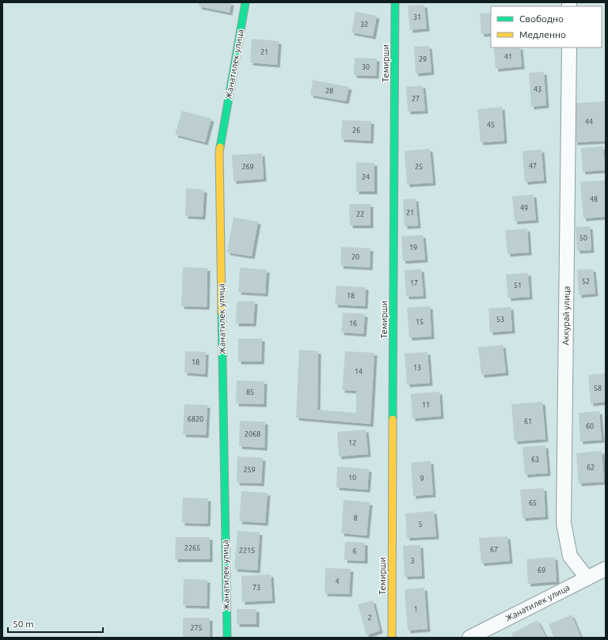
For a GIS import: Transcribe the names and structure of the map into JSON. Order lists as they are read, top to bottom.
{
  "streets": {
    "street": ["Темирши", "Жанатилек улица", "Аккурай улица"]
  },
  "crossings": [
    ["Жанатилек улица", "Аккурай улица"]
  ],
  "house_numbers": [
    "31",
    "32",
    "21",
    "41",
    "29",
    "30",
    "43",
    "28",
    "27",
    "44",
    "45",
    "26",
    "47",
    "269",
    "25",
    "24",
    "48",
    "49",
    "21",
    "22",
    "50",
    "19",
    "20",
    "52",
    "17",
    "51",
    "18",
    "53",
    "15",
    "16",
    "18",
    "13",
    "14",
    "58",
    "85",
    "11",
    "6820",
    "61",
    "60",
    "2068",
    "12",
    "63",
    "62",
    "259",
    "10",
    "9",
    "65",
    "8",
    "5",
    "2265",
    "67",
    "2215",
    "6",
    "3",
    "69",
    "4",
    "73",
    "1",
    "2",
    "275"
  ],
  "legend": ["Свободно", "Медленно"],
  "scale_bar": "50 m"
}
